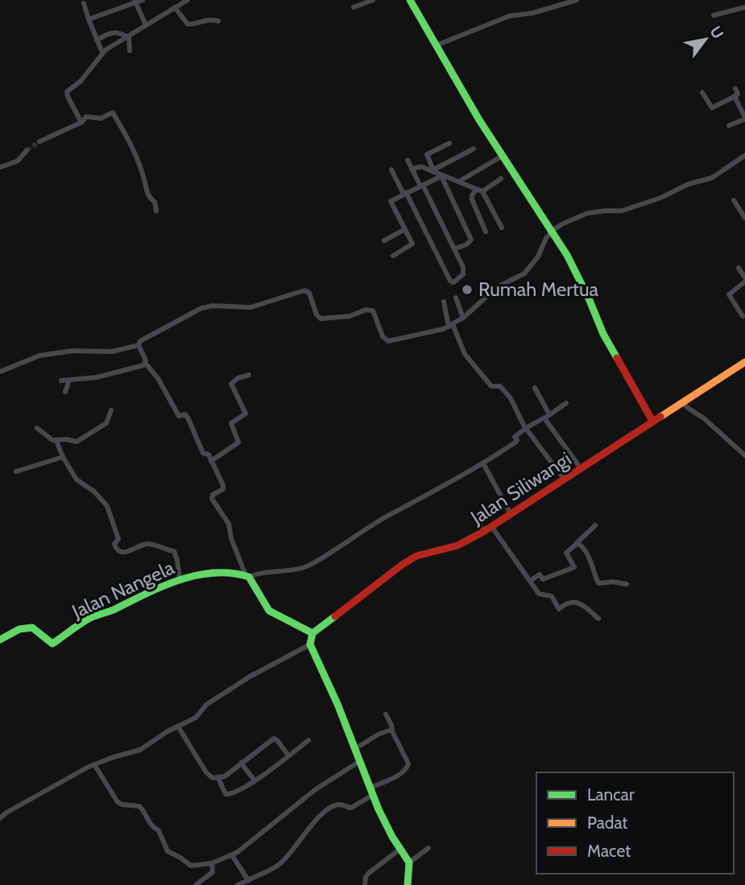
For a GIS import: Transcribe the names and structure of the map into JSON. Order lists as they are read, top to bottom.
{
  "streets": {
    "main road": ["Jalan Siliwangi", "Jalan Nangela"]
  },
  "places": ["Rumah Mertua"],
  "legend": ["Lancar", "Padat", "Macet"],
  "north": "top right"
}
